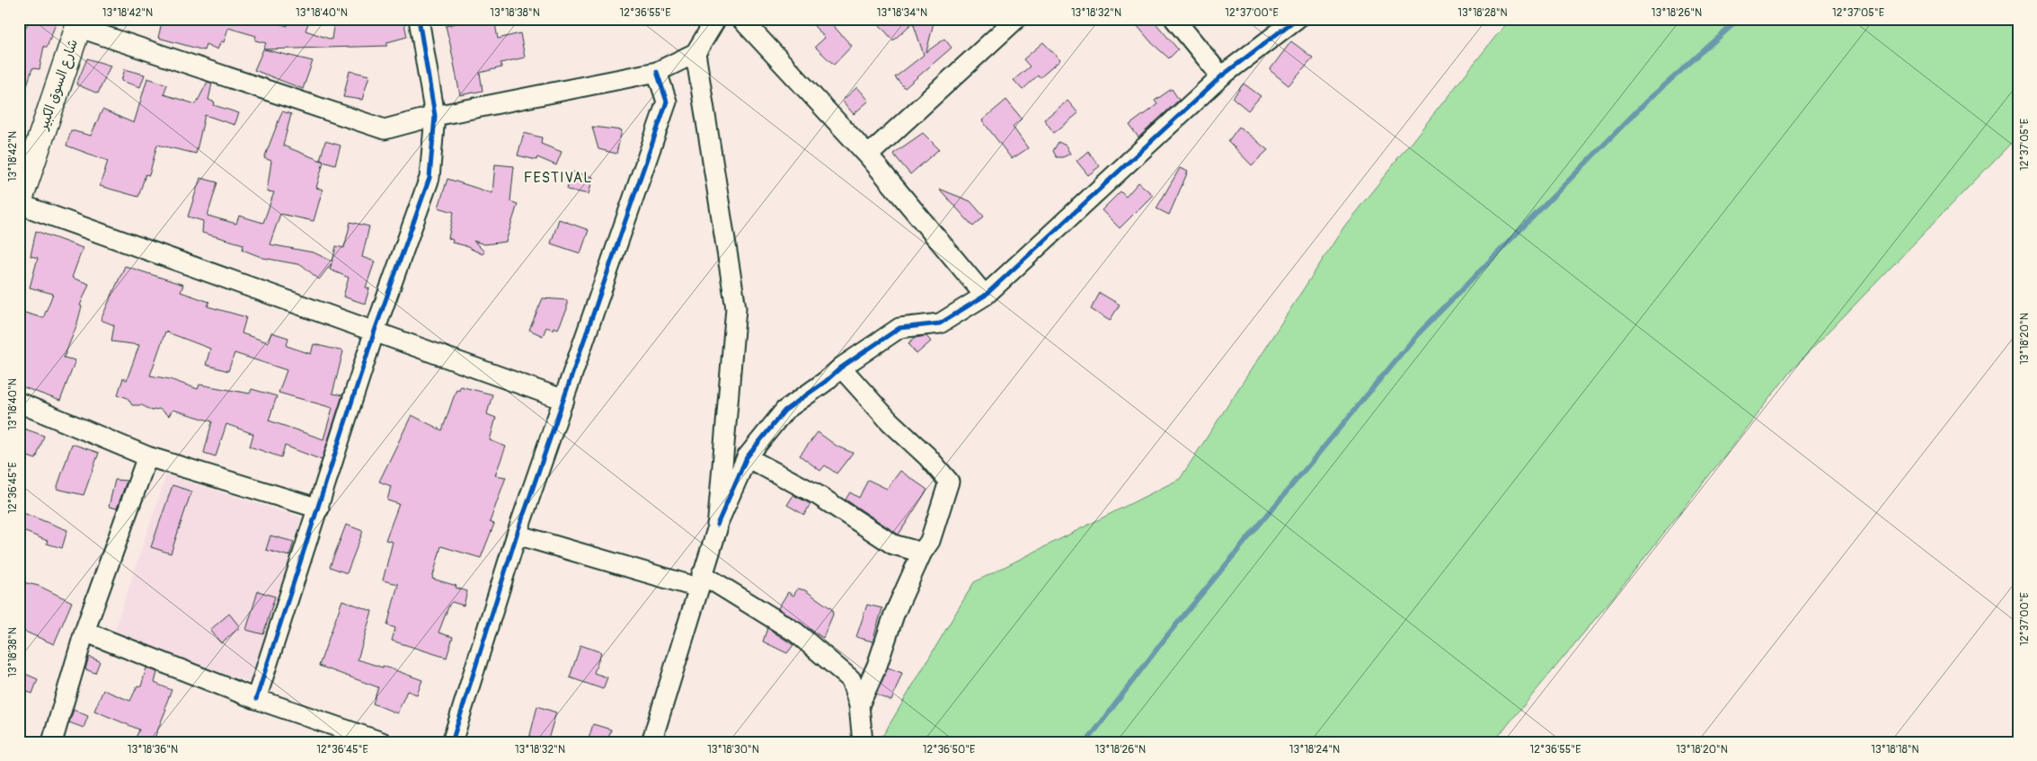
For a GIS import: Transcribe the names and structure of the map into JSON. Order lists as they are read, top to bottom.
{
  "streets": {
    "street": ["شارع السوق الكبير"]
  },
  "districts": ["FESTIVAL"],
  "coordinates": [
    "13°18'42\"N",
    "13°18'40\"N",
    "13°18'38\"N",
    "12°36'55\"E",
    "13°18'34\"N",
    "13°18'32\"N",
    "12°37'00\"E",
    "13°18'28\"N",
    "13°18'26\"N",
    "12°37'05\"E",
    "13°18'20\"N",
    "12°36'45\"E",
    "13°18'36\"N",
    "13°18'30\"N",
    "12°36'50\"E",
    "13°18'24\"N",
    "13°18'18\"N"
  ]
}
